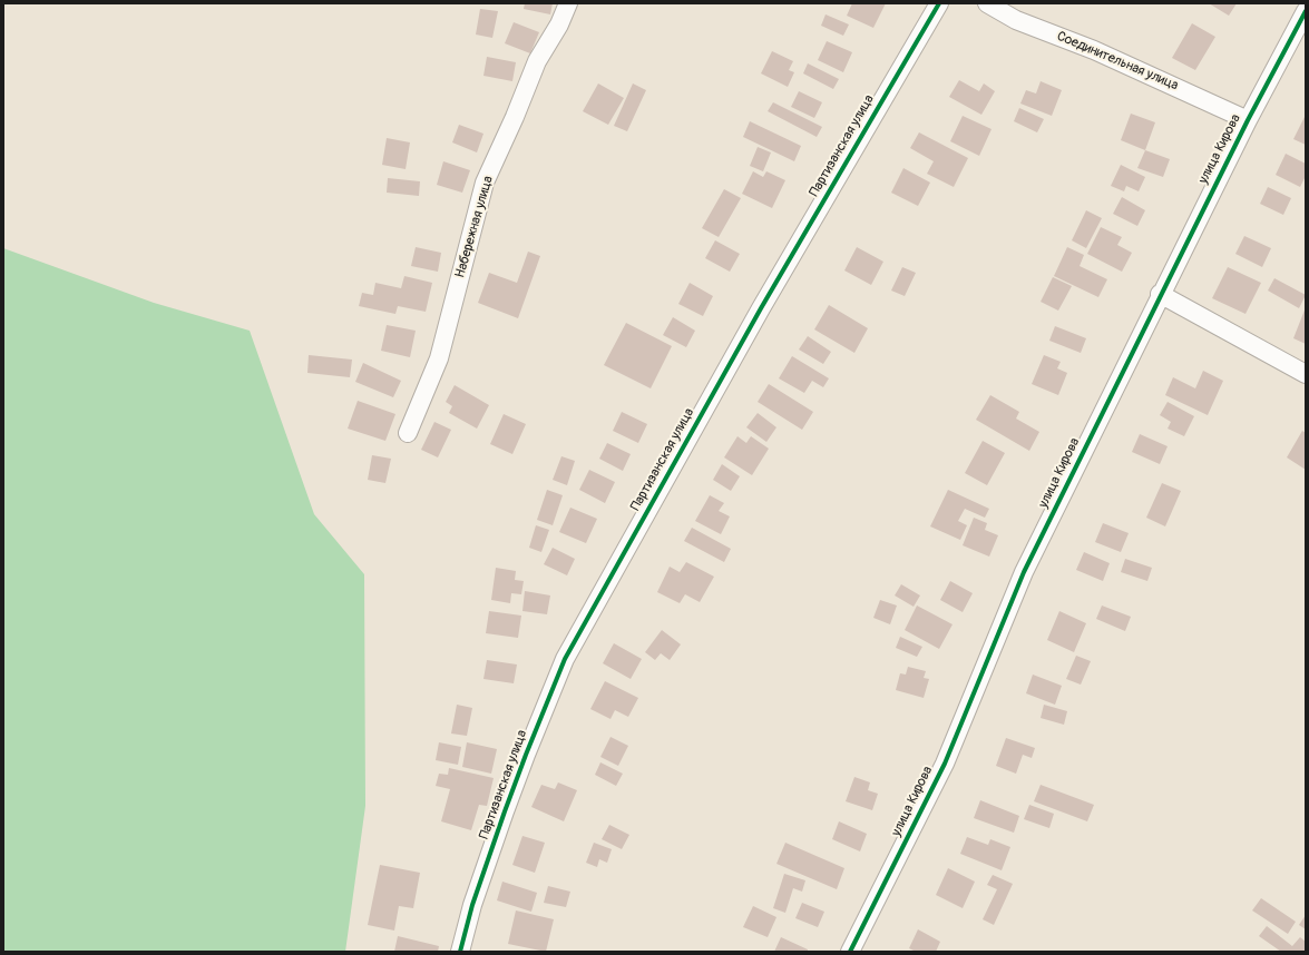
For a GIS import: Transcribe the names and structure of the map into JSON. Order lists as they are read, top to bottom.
{
  "streets": {
    "street": [
      "Соединительная улица",
      "Партизанская улица",
      "улица Кирова",
      "Набережная улица"
    ]
  },
  "crossings": [
    ["Соединительная улица", "улица Кирова"]
  ]
}
